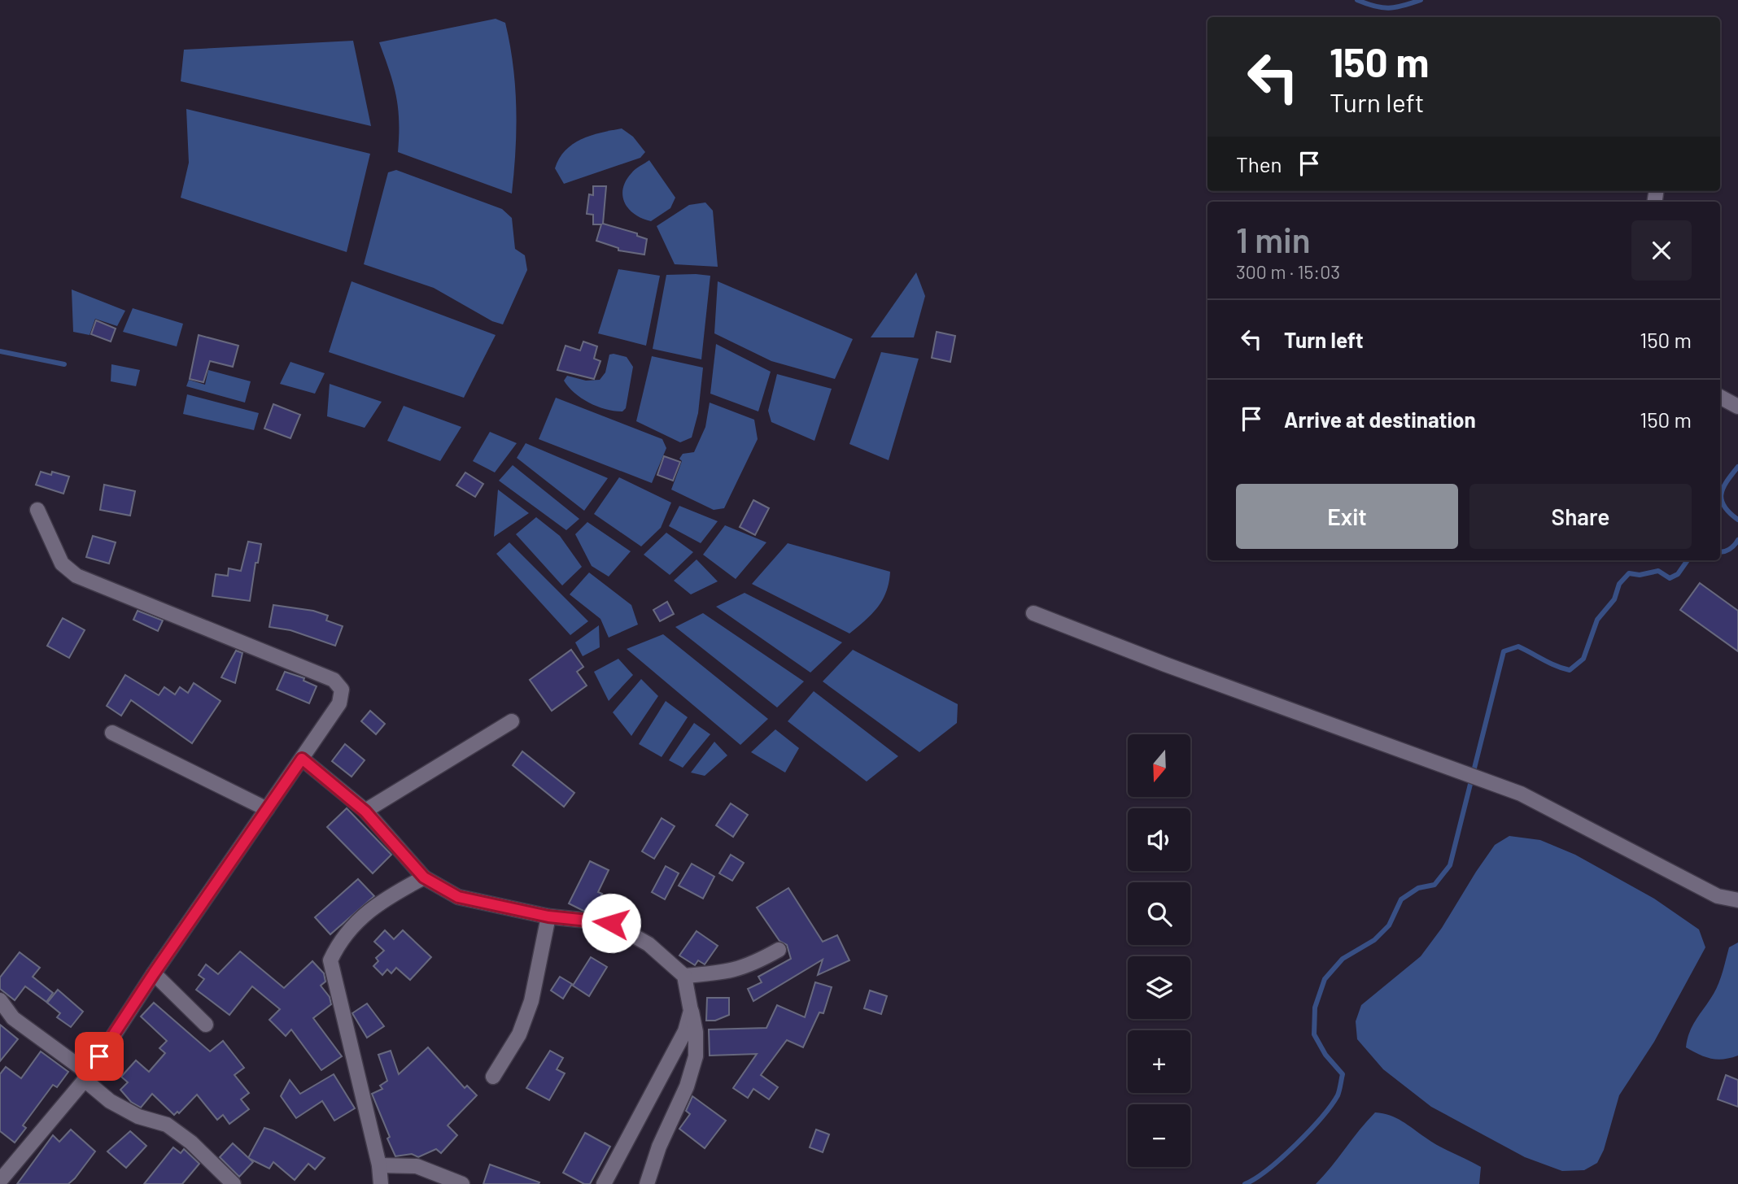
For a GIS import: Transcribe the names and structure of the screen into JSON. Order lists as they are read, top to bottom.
{
  "north": "bottom",
  "page": {
    "turn": ["150 m", "Turn left"],
    "then": "Then",
    "heading": ["1 min", "300 m · 15:03"],
    "list": [
      {
        "name": "Turn left",
        "value": "150 m"
      },
      {
        "name": "Arrive at destination",
        "value": "150 m"
      }
    ],
    "buttons": ["Exit", "Share"],
    "map_buttons": ["+", "−"]
  }
}
